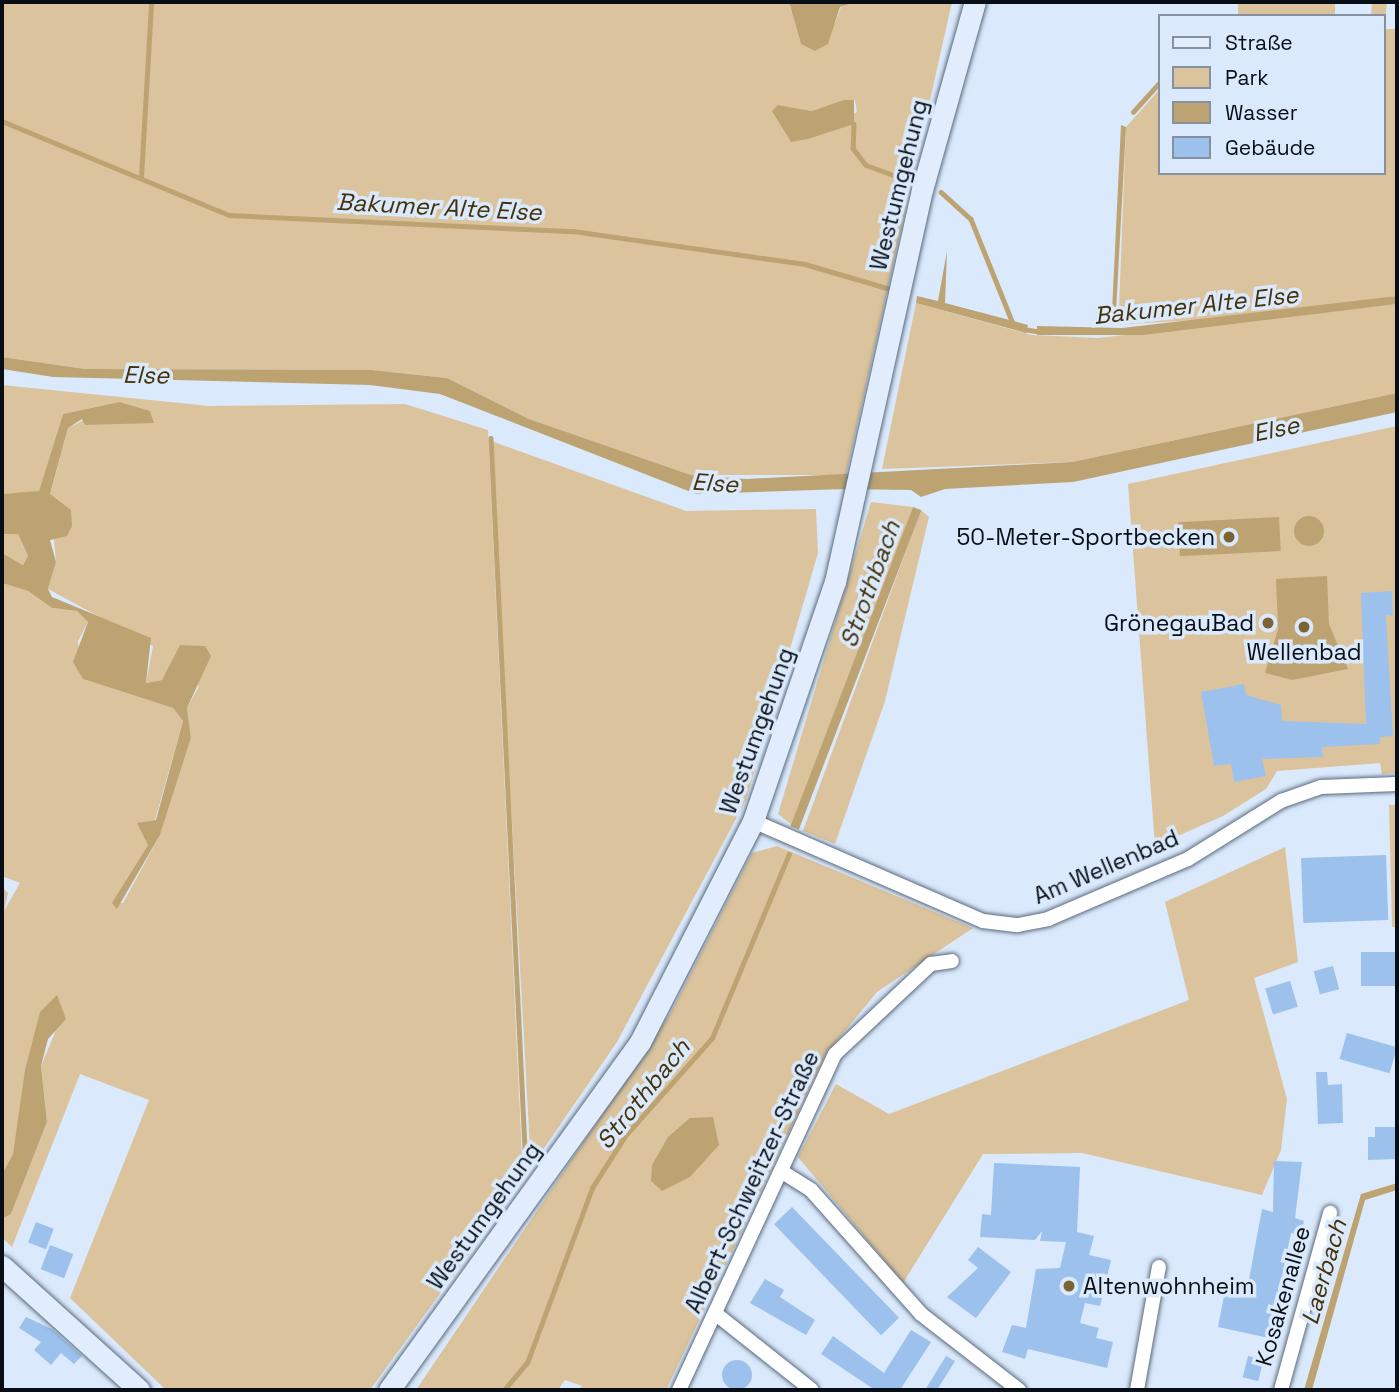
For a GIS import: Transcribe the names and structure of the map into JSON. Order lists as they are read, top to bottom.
{
  "streets": {
    "main road": ["Westumgehung"],
    "street": ["Am Wellenbad", "Albert-Schweitzer-Straße", "Kosakenallee"]
  },
  "crossings": [
    ["Westumgehung", "Am Wellenbad"]
  ],
  "water": [
    "Bakumer Alte Else",
    "Else",
    "Strothbach",
    "Laerbach"
  ],
  "places": [
    "50-Meter-Sportbecken",
    "GrönegauBad",
    "Wellenbad",
    "Altenwohnheim"
  ],
  "legend": [
    "Straße",
    "Park",
    "Wasser",
    "Gebäude"
  ]
}
